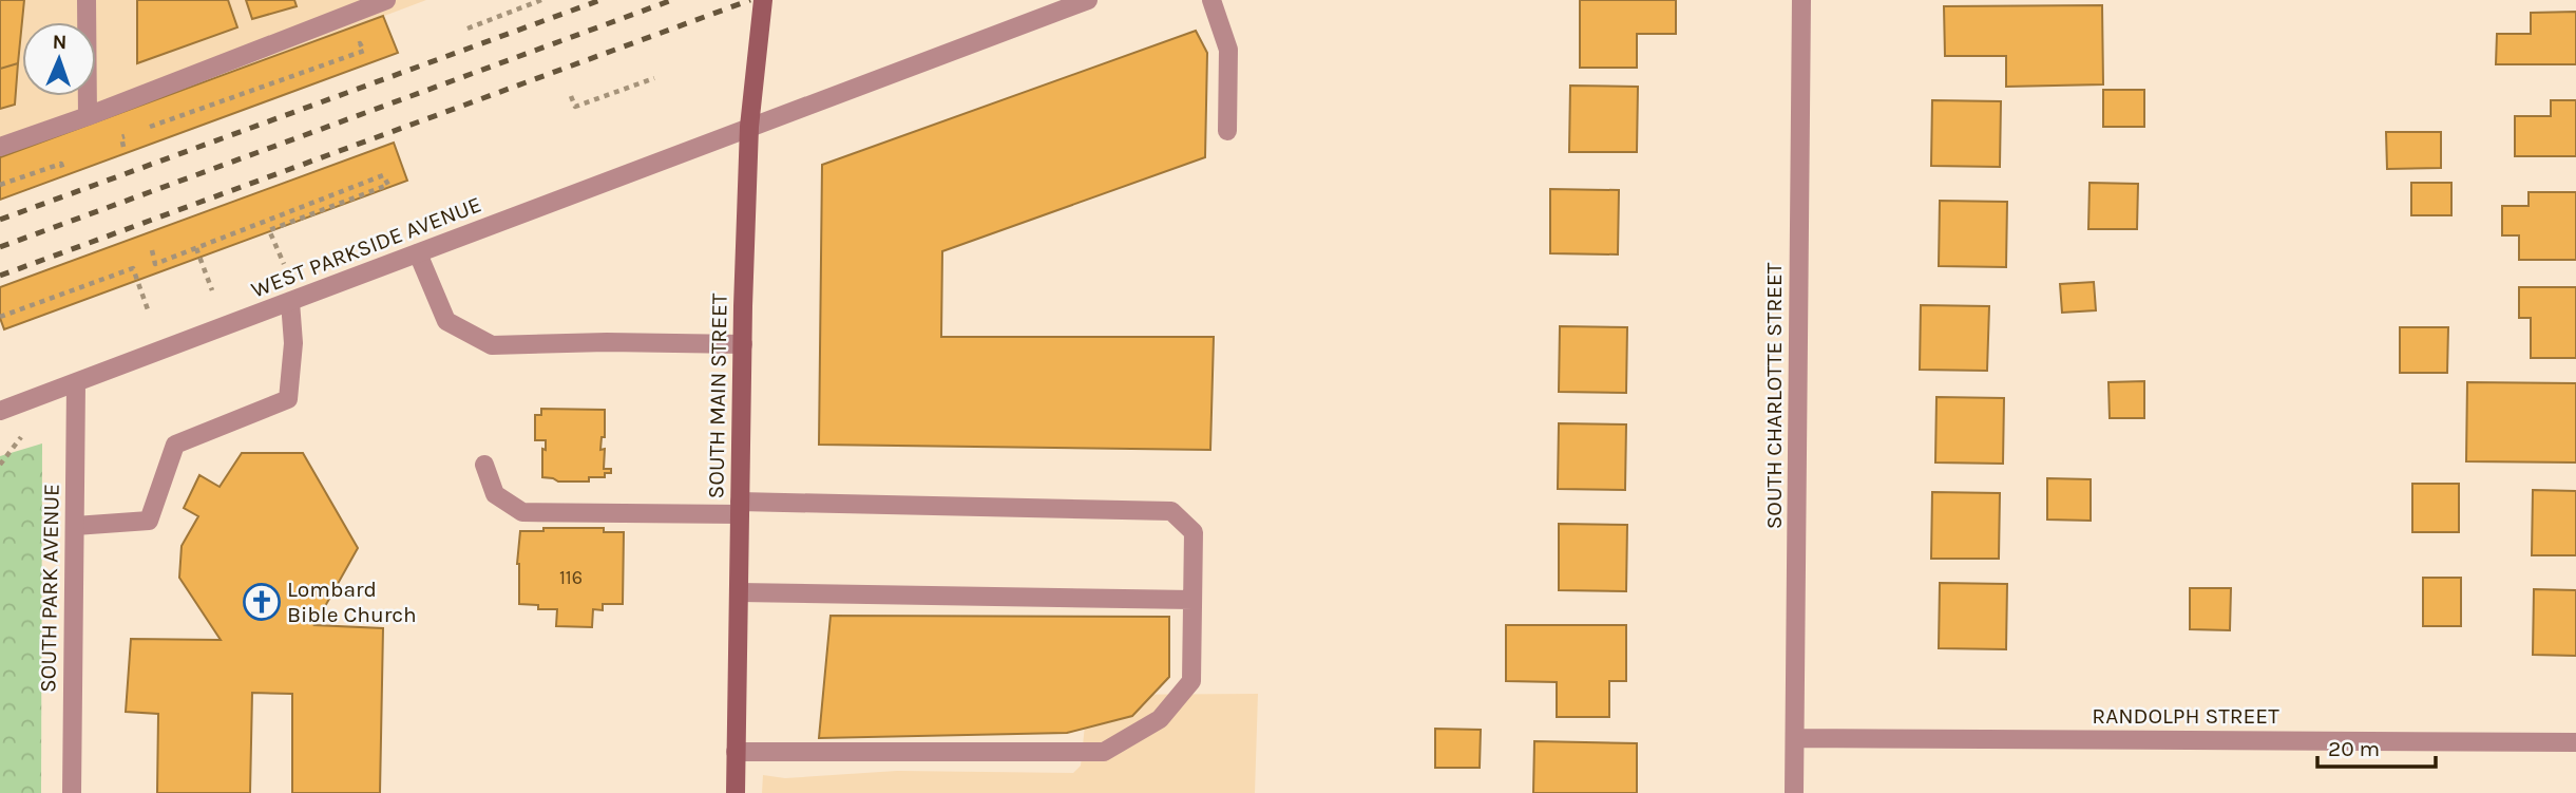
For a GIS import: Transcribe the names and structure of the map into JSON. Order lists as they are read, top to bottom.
{
  "streets": {
    "main road": ["SOUTH MAIN STREET"],
    "street": [
      "WEST PARKSIDE AVENUE",
      "SOUTH CHARLOTTE STREET",
      "SOUTH PARK AVENUE",
      "RANDOLPH STREET"
    ]
  },
  "crossings": [
    ["WEST PARKSIDE AVENUE", "SOUTH MAIN STREET"],
    ["WEST PARKSIDE AVENUE", "SOUTH PARK AVENUE"],
    ["SOUTH CHARLOTTE STREET", "RANDOLPH STREET"]
  ],
  "places": {
    "church": ["Lombard Bible Church"]
  },
  "house_numbers": ["116"],
  "scale_bar": "20 m",
  "north": "top"
}
